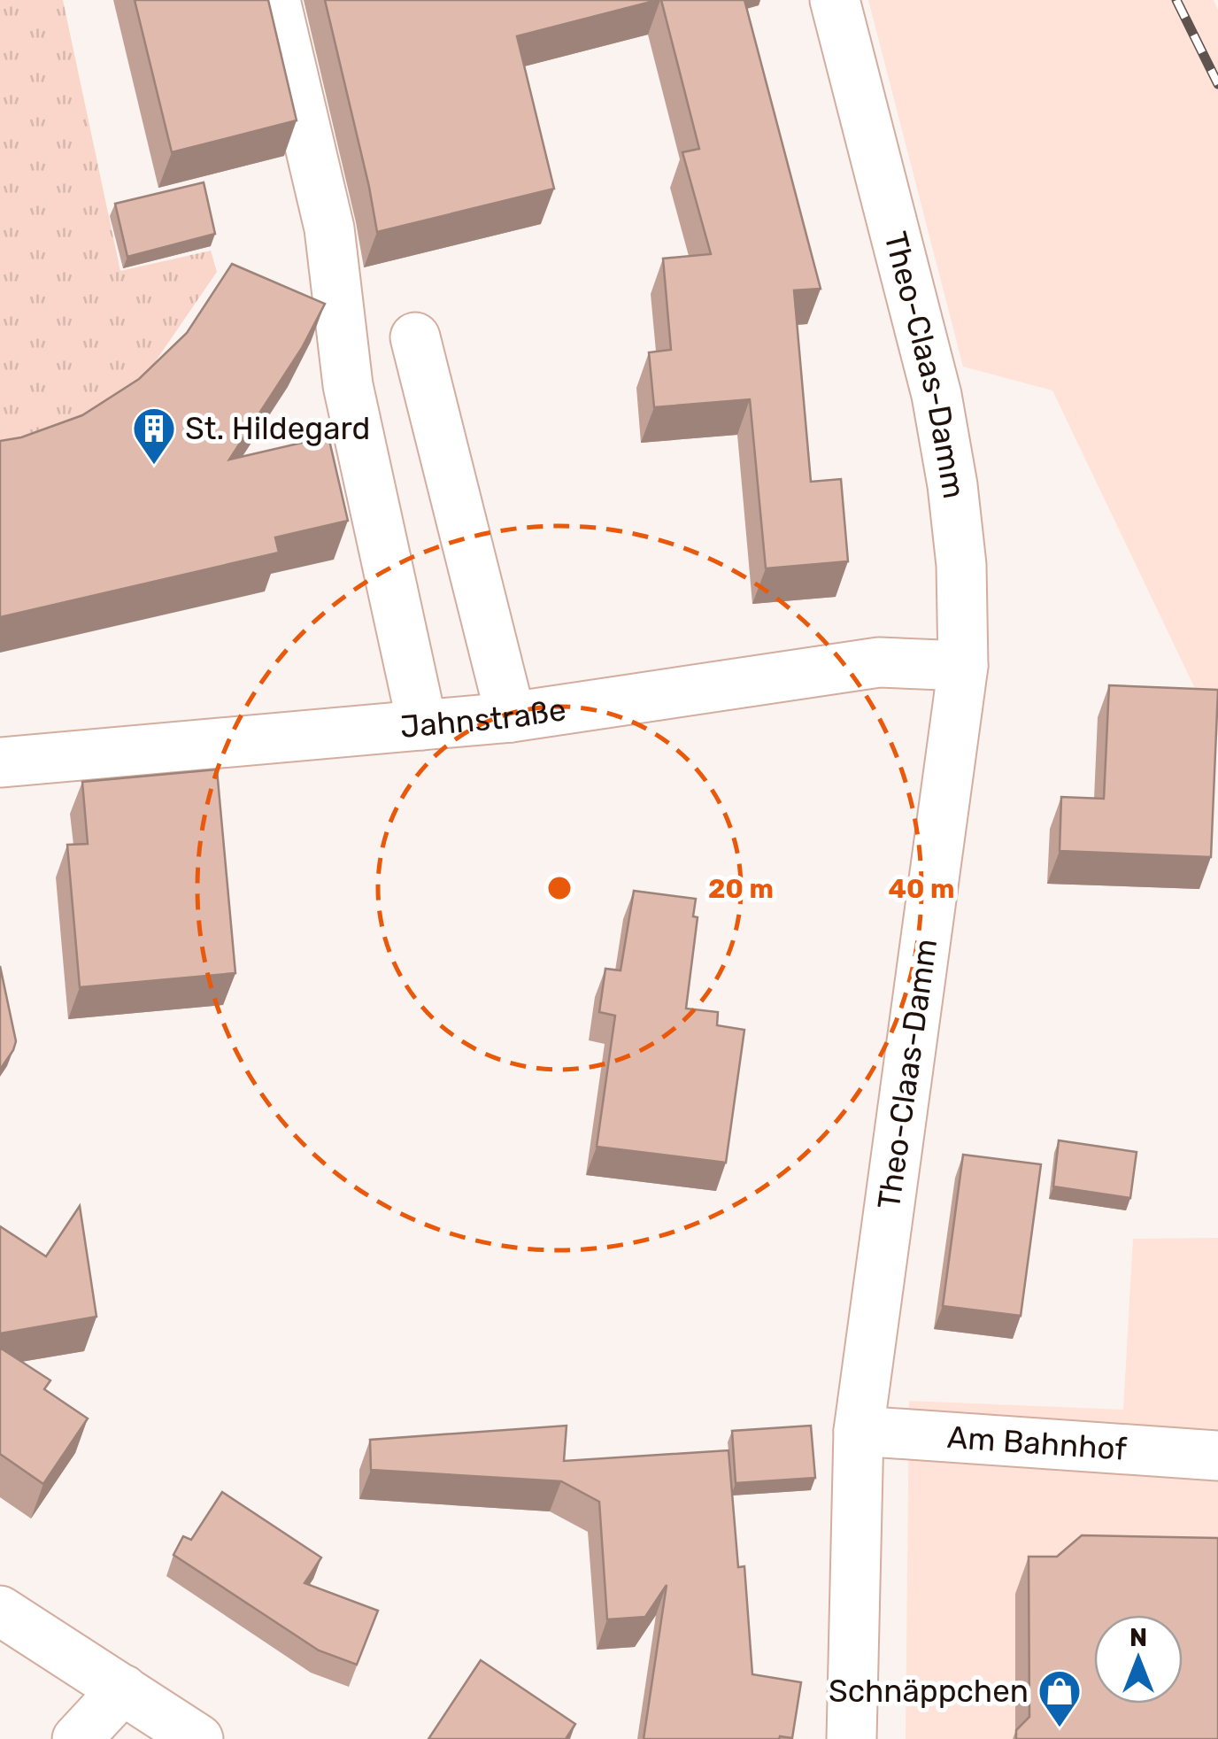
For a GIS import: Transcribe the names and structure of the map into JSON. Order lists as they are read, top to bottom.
{
  "streets": {
    "street": ["Theo-Claas-Damm", "Jahnstraße", "Am Bahnhof"]
  },
  "crossings": [
    ["Theo-Claas-Damm", "Jahnstraße"],
    ["Theo-Claas-Damm", "Am Bahnhof"]
  ],
  "places": {
    "building": ["St. Hildegard"],
    "shop": ["Schnäppchen"]
  },
  "north": "top",
  "rings": ["20 m", "40 m"]
}
